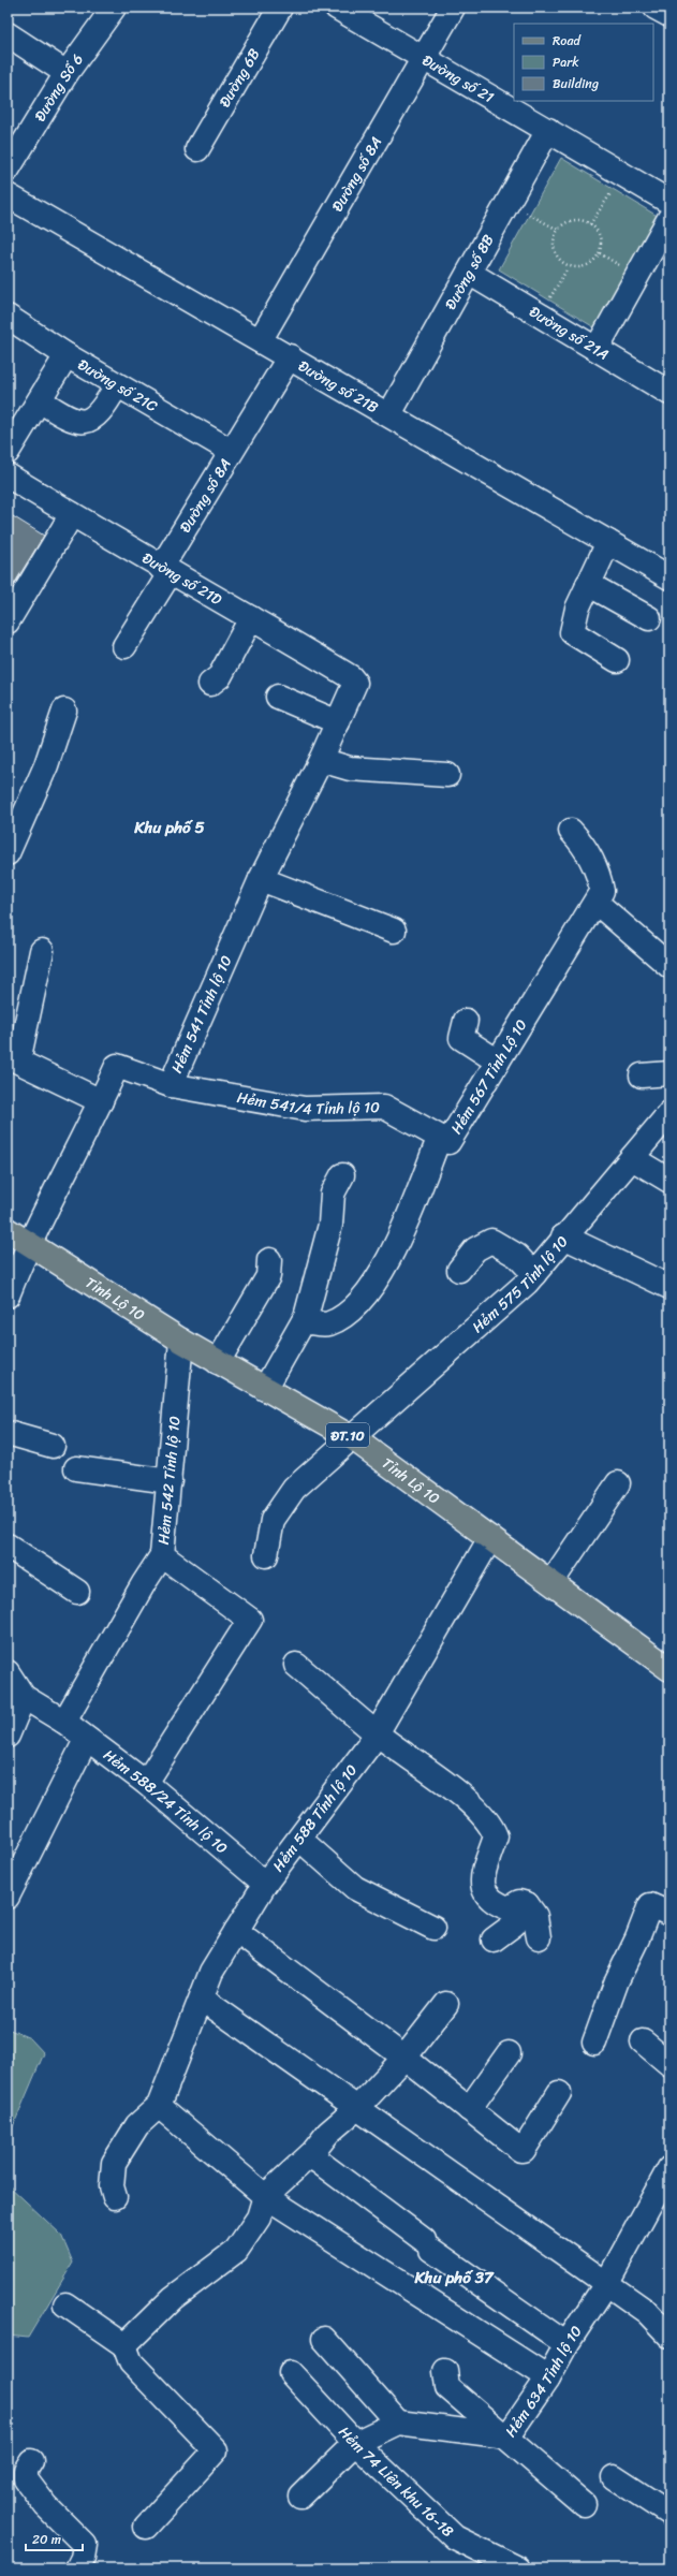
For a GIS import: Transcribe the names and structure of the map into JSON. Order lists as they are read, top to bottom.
{
  "streets": {
    "main road": ["Tỉnh Lộ 10", "ĐT.10"],
    "street": [
      "Đường 6B",
      "Đường số 21",
      "Đường Số 6",
      "Đường số 8A",
      "Đường số 8B",
      "Đường số 21A",
      "Đường số 21C",
      "Đường số 21B",
      "Đường số 21D",
      "Hẻm 541 Tỉnh lộ 10",
      "Hẻm 567 Tỉnh Lộ 10",
      "Hẻm 541/4 Tỉnh lộ 10",
      "Hẻm 575 Tỉnh lộ 10",
      "Hẻm 542 Tỉnh lộ 10",
      "Hẻm 588/24 Tỉnh lộ 10",
      "Hẻm 588 Tỉnh lộ 10",
      "Hẻm 634 Tỉnh lộ 10",
      "Hẻm 74 Liên khu 16-18"
    ]
  },
  "crossings": [
    ["Đường số 21", "Đường số 8A"],
    ["Đường số 21", "Đường số 8B"],
    ["Đường số 8A", "Đường số 21C"],
    ["Đường số 8A", "Đường số 21B"],
    ["Đường số 8A", "Đường số 21D"],
    ["Đường số 8B", "Đường số 21A"],
    ["Đường số 8B", "Đường số 21B"],
    ["Đường số 21D", "Hẻm 541 Tỉnh lộ 10"],
    ["Hẻm 541 Tỉnh lộ 10", "Hẻm 541/4 Tỉnh lộ 10"],
    ["Hẻm 541 Tỉnh lộ 10", "Tỉnh Lộ 10"],
    ["Hẻm 567 Tỉnh Lộ 10", "Hẻm 541/4 Tỉnh lộ 10"],
    ["Hẻm 575 Tỉnh lộ 10", "Tỉnh Lộ 10"],
    ["Tỉnh Lộ 10", "Hẻm 542 Tỉnh lộ 10"],
    ["Tỉnh Lộ 10", "Hẻm 588 Tỉnh lộ 10"],
    ["Hẻm 542 Tỉnh lộ 10", "Hẻm 588/24 Tỉnh lộ 10"],
    ["Hẻm 588/24 Tỉnh lộ 10", "Hẻm 588 Tỉnh lộ 10"]
  ],
  "districts": ["Khu phố 5", "Khu phố 37"],
  "legend": ["Road", "Park", "Building"],
  "scale_bar": "20 m"
}
